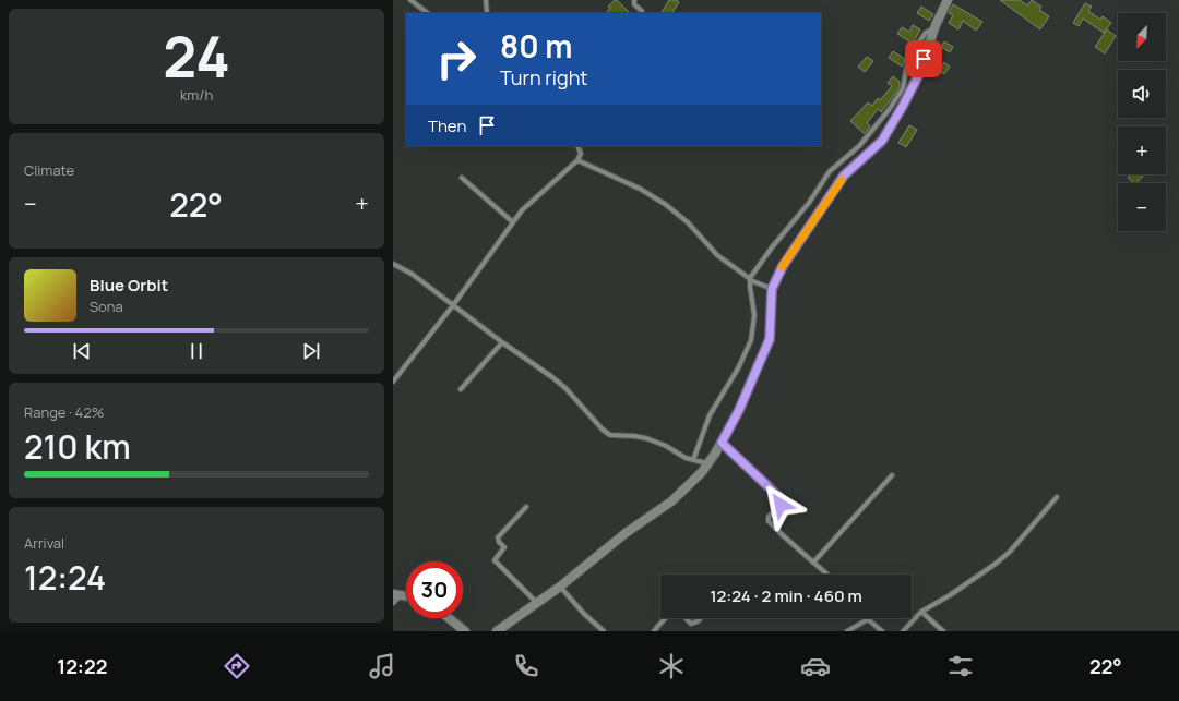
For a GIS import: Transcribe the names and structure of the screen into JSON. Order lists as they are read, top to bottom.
{
  "north": "bottom left",
  "page": {
    "tile": [
      ["24", "km/h"],
      "Climate",
      ["Range · 42%", "210 km"],
      ["Arrival", "12:24"]
    ],
    "map_buttons": ["+", "−"],
    "turn": ["80 m", "Turn right"],
    "then": "Then",
    "heat": ["−", "22°", "+"],
    "song": ["Blue Orbit", "Sona"],
    "limit": "30",
    "trip": "12:24 · 2 min · 460 m",
    "tabs": ["12:22", "22°"]
  }
}
